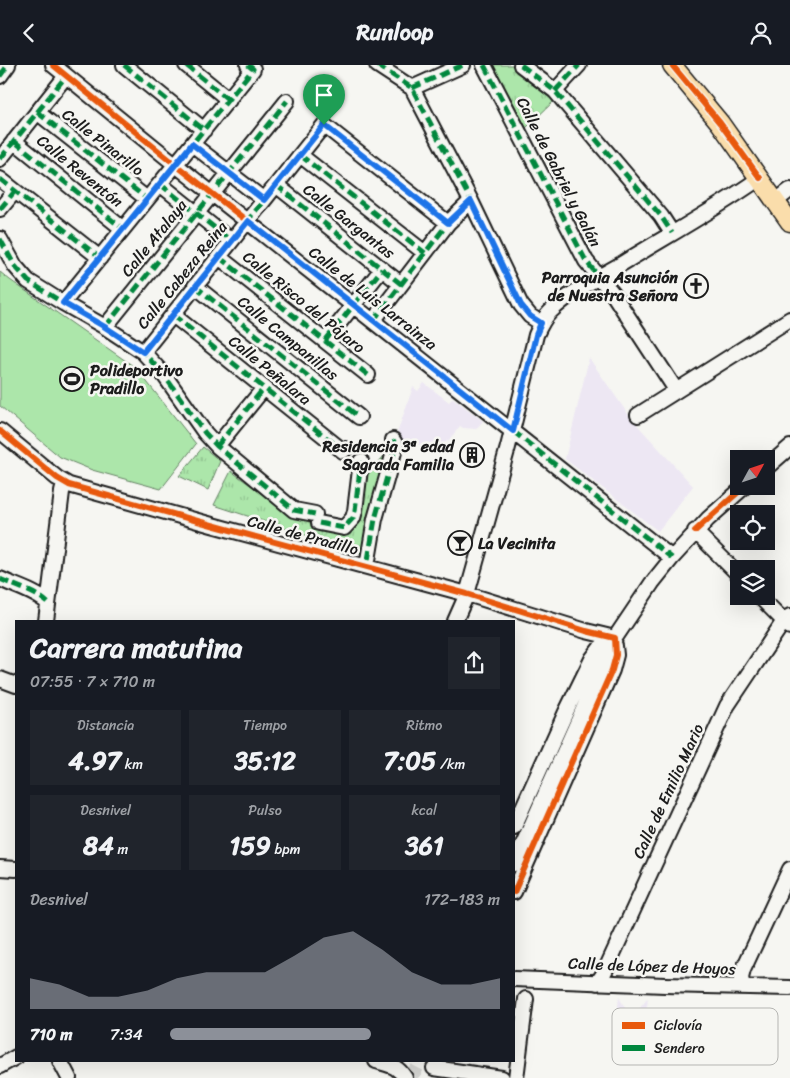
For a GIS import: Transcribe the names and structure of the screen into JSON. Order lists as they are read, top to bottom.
{
  "streets": {
    "street": [
      "Calle Pinarillo",
      "Calle Reventón",
      "Calle de Gabriel y Galán",
      "Calle Gargantas",
      "Calle Atalaya",
      "Calle Cabeza Reina",
      "Calle de Luis Larrainza",
      "Calle Risco del Pájaro",
      "Calle Campanillas",
      "Calle Peñalara",
      "Calle de Pradillo",
      "Calle de Emilio Mario",
      "Calle de López de Hoyos"
    ]
  },
  "crossings": [
    ["Calle Gargantas", "Calle Cabeza Reina"],
    ["Calle Atalaya", "Calle de Luis Larrainza"],
    ["Calle Cabeza Reina", "Calle de Luis Larrainza"],
    ["Calle Cabeza Reina", "Calle Risco del Pájaro"],
    ["Calle Cabeza Reina", "Calle Campanillas"],
    ["Calle Cabeza Reina", "Calle Peñalara"],
    ["Calle de Emilio Mario", "Calle de López de Hoyos"]
  ],
  "places": {
    "church": ["Parroquia Asunción de Nuestra Señora"],
    "sports": ["Polideportivo Pradillo"],
    "building": ["Residencia 3ª edad Sagrada Familia"],
    "bar": ["La Vecinita"]
  },
  "legend": ["Ciclovía", "Sendero"],
  "north": "top right",
  "page": {
    "header": "Runloop",
    "heading": ["Carrera matutina", "07:55 · 7 × 710 m"],
    "stats": [
      ["Distancia", "4.97 km"],
      ["Tiempo", "35:12"],
      ["Ritmo", "7:05 /km"],
      ["Desnivel", "84 m"],
      ["Pulso", "159 bpm"],
      ["kcal", "361"]
    ],
    "chart": ["Desnivel", "172–183 m"],
    "list": [
      {
        "name": "710 m",
        "note": "7:34"
      }
    ]
  }
}
